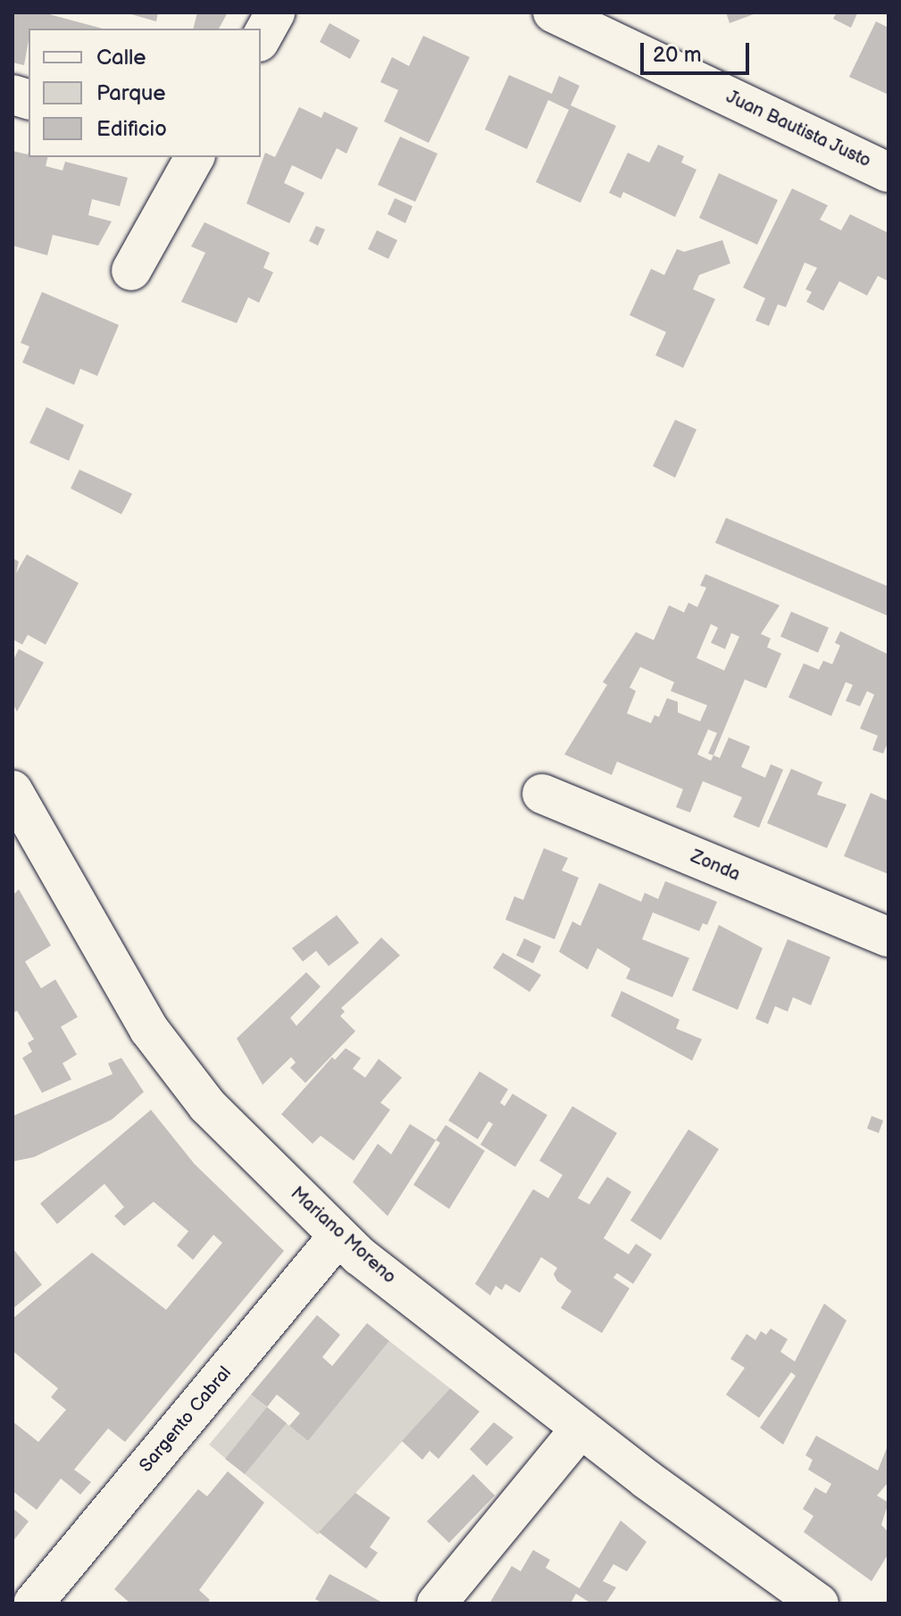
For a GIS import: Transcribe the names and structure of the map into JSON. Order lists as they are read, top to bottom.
{
  "streets": {
    "street": [
      "Juan Bautista Justo",
      "Zonda",
      "Mariano Moreno",
      "Sargento Cabral"
    ]
  },
  "crossings": [
    ["Mariano Moreno", "Sargento Cabral"]
  ],
  "legend": ["Calle", "Parque", "Edificio"],
  "scale_bar": "20 m"
}
